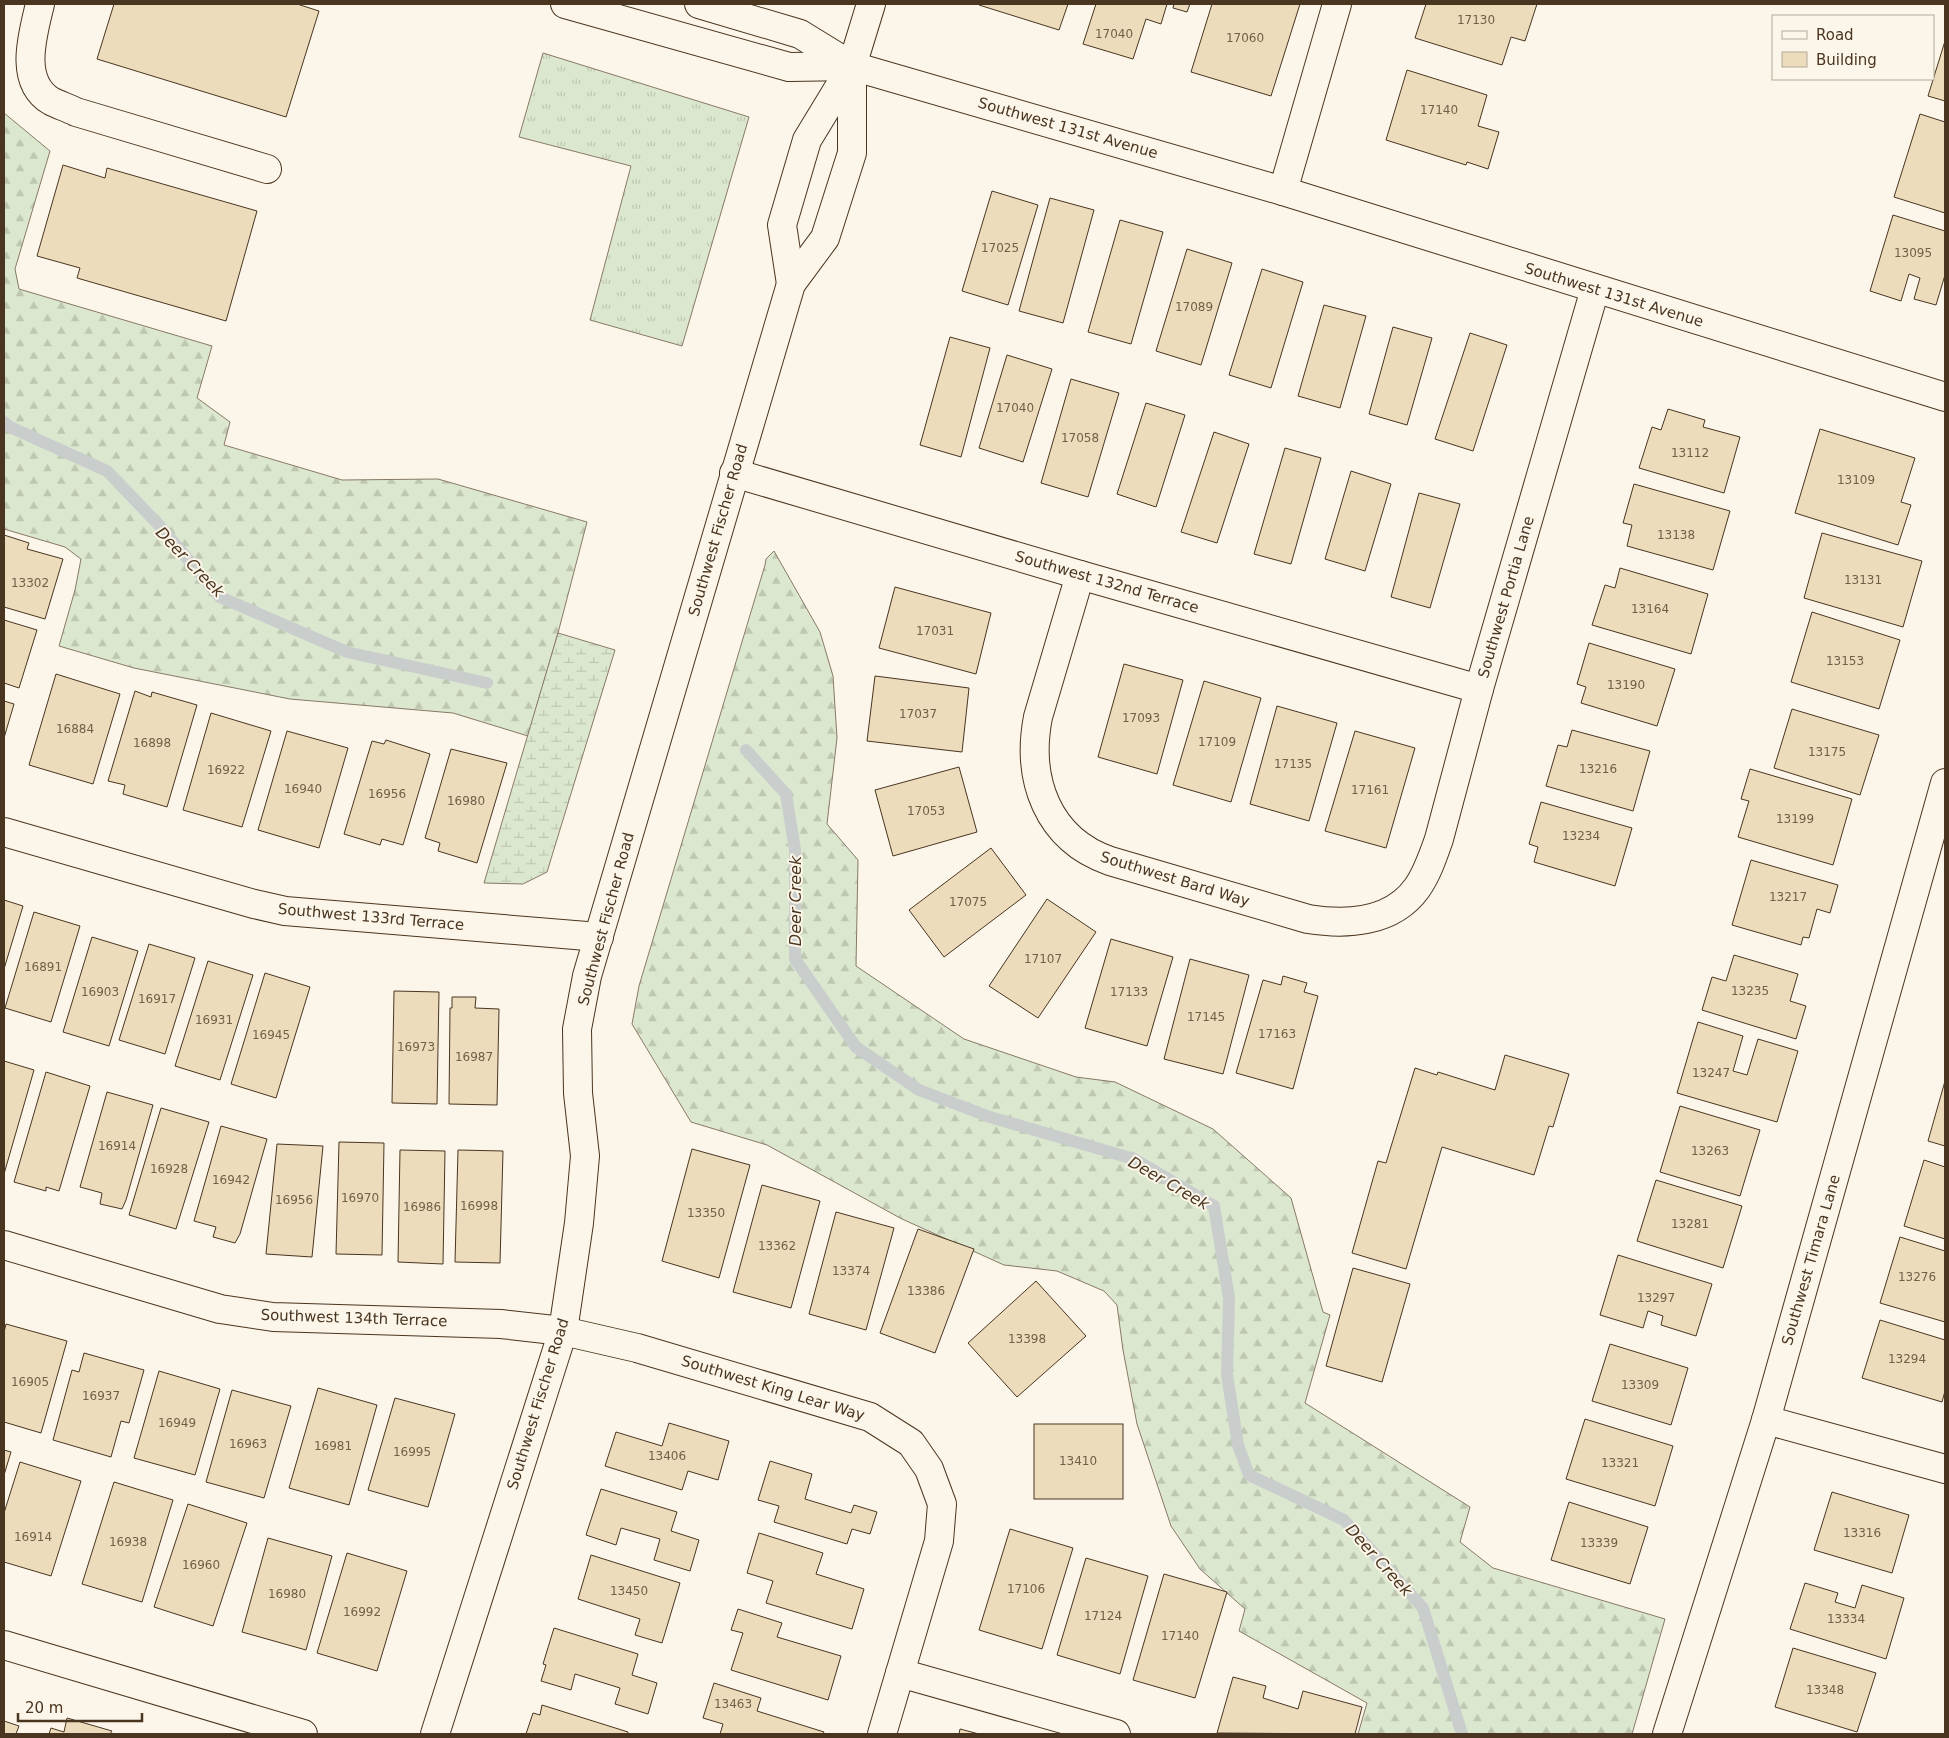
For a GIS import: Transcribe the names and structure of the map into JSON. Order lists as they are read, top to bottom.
{
  "streets": {
    "street": [
      "Southwest 131st Avenue",
      "Southwest Fischer Road",
      "Southwest 132nd Terrace",
      "Southwest Portia Lane",
      "Southwest Bard Way",
      "Southwest 133rd Terrace",
      "Southwest Timara Lane",
      "Southwest 134th Terrace",
      "Southwest King Lear Way"
    ]
  },
  "crossings": [
    ["Southwest 131st Avenue", "Southwest Fischer Road"],
    ["Southwest 131st Avenue", "Southwest Portia Lane"],
    ["Southwest Fischer Road", "Southwest 132nd Terrace"],
    ["Southwest Fischer Road", "Southwest 133rd Terrace"],
    ["Southwest Fischer Road", "Southwest 134th Terrace"],
    ["Southwest Fischer Road", "Southwest King Lear Way"],
    ["Southwest 132nd Terrace", "Southwest Portia Lane"],
    ["Southwest 132nd Terrace", "Southwest Bard Way"],
    ["Southwest Portia Lane", "Southwest Bard Way"],
    ["Southwest 134th Terrace", "Southwest King Lear Way"]
  ],
  "water": ["Deer Creek"],
  "house_numbers": [
    "17130",
    "17040",
    "17060",
    "17140",
    "17025",
    "13095",
    "17089",
    "17040",
    "17058",
    "13112",
    "13109",
    "13138",
    "13131",
    "13302",
    "13164",
    "17031",
    "13153",
    "13190",
    "17037",
    "17093",
    "16884",
    "17109",
    "16898",
    "13175",
    "17135",
    "13216",
    "16922",
    "16940",
    "17161",
    "16956",
    "16980",
    "17053",
    "13199",
    "13234",
    "13217",
    "17075",
    "17107",
    "16891",
    "13235",
    "16903",
    "17133",
    "16917",
    "17145",
    "16931",
    "17163",
    "16945",
    "16973",
    "16987",
    "13247",
    "16914",
    "13263",
    "16928",
    "16942",
    "16970",
    "16956",
    "16998",
    "16986",
    "13350",
    "13281",
    "13362",
    "13374",
    "13276",
    "13386",
    "13297",
    "13398",
    "13294",
    "16905",
    "13309",
    "16937",
    "16949",
    "16963",
    "16981",
    "16995",
    "13406",
    "13410",
    "13321",
    "13316",
    "16914",
    "16938",
    "13339",
    "16960",
    "17106",
    "13450",
    "16980",
    "16992",
    "17124",
    "13334",
    "17140",
    "13348",
    "13463"
  ],
  "legend": ["Road", "Building"],
  "scale_bar": "20 m"
}
